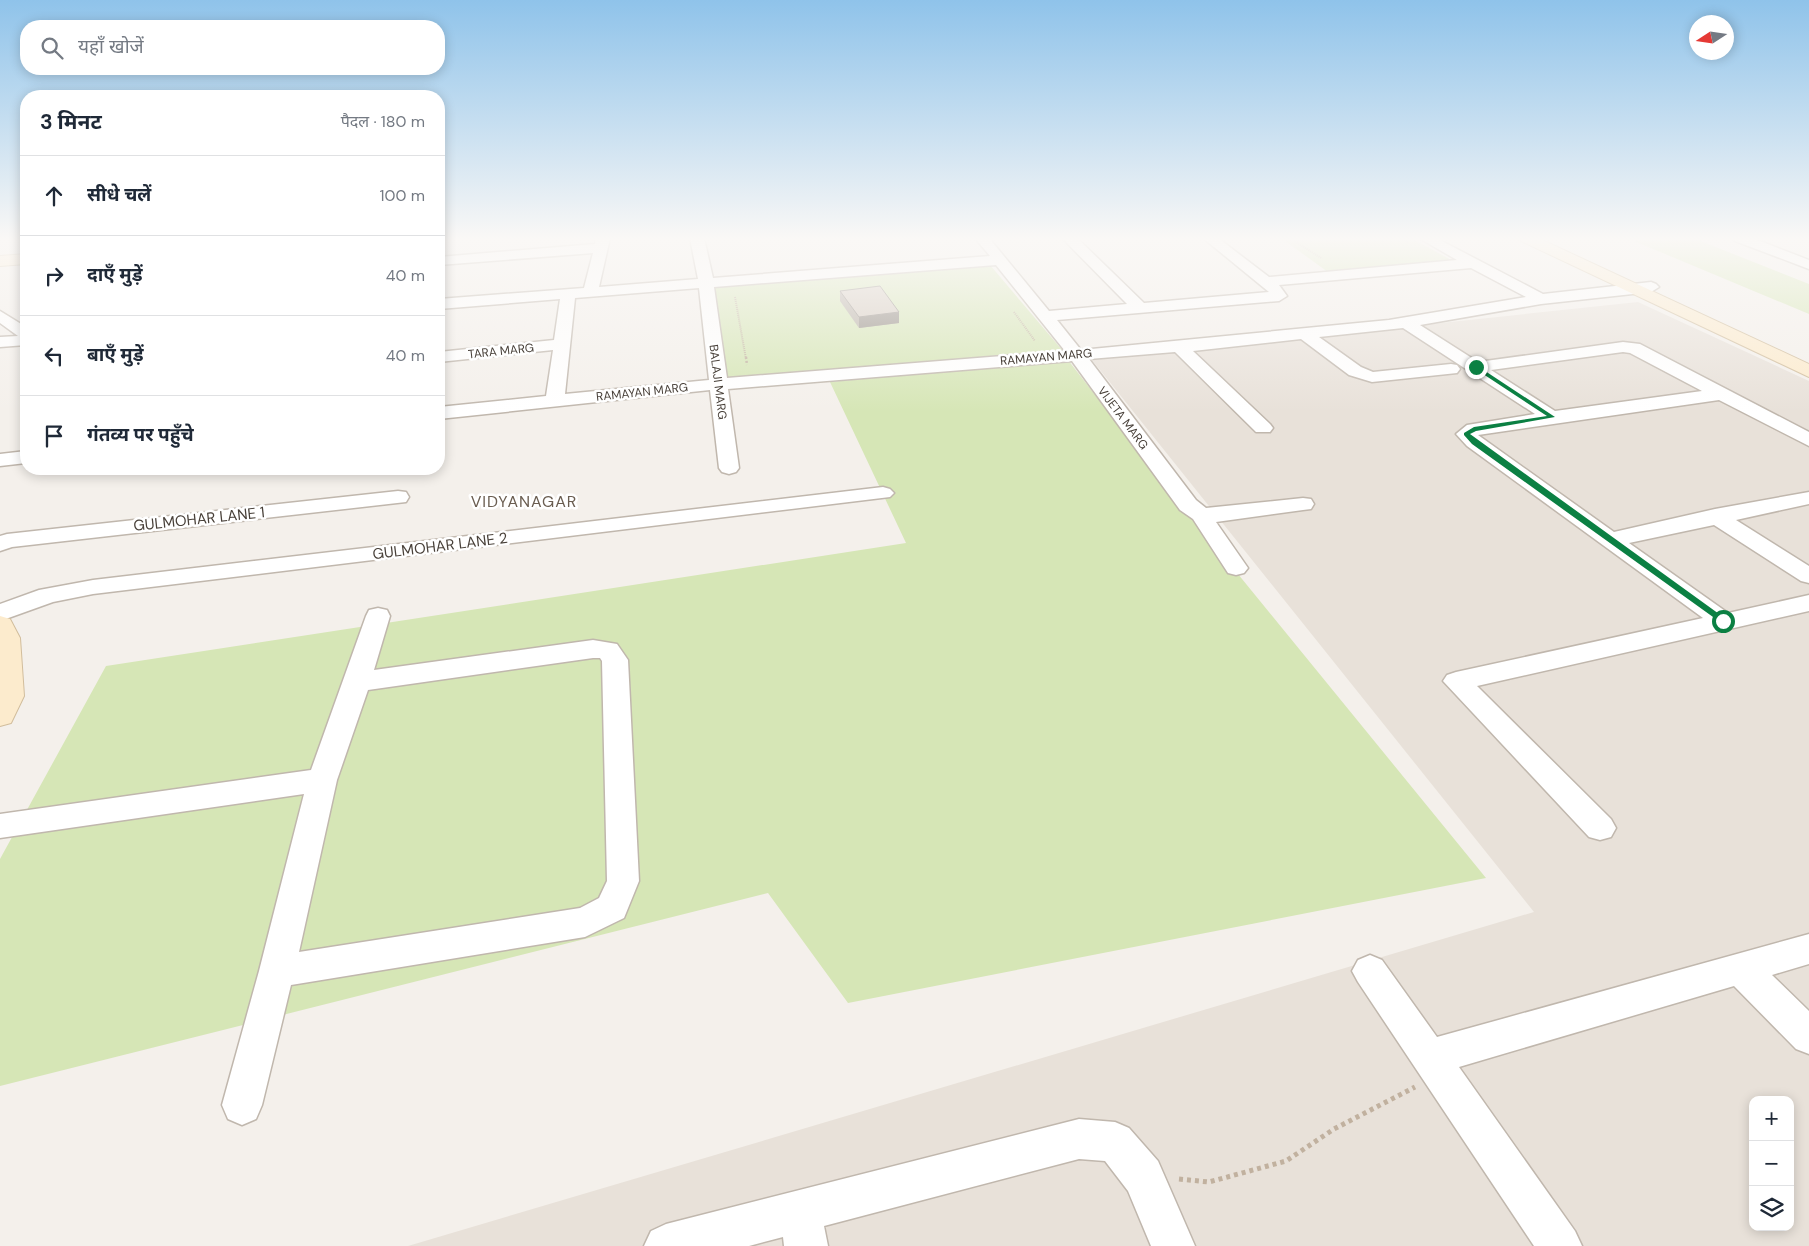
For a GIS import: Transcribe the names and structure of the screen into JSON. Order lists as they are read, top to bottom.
{
  "streets": {
    "street": [
      "TARA MARG",
      "RAMAYAN MARG",
      "BALAJI MARG",
      "VIJETA MARG",
      "GULMOHAR LANE 1",
      "GULMOHAR LANE 2"
    ]
  },
  "crossings": [
    ["RAMAYAN MARG", "BALAJI MARG"],
    ["RAMAYAN MARG", "VIJETA MARG"]
  ],
  "districts": ["VIDYANAGAR"],
  "north": "left",
  "page": {
    "search": "यहाँ खोजें",
    "heading": ["3 मिनट", "पैदल · 180 m"],
    "list": [
      ["सीधे चलें", "100 m"],
      ["दाएँ मुड़ें", "40 m"],
      ["बाएँ मुड़ें", "40 m"],
      "गंतव्य पर पहुँचे"
    ],
    "map_buttons": ["+", "−"]
  }
}
